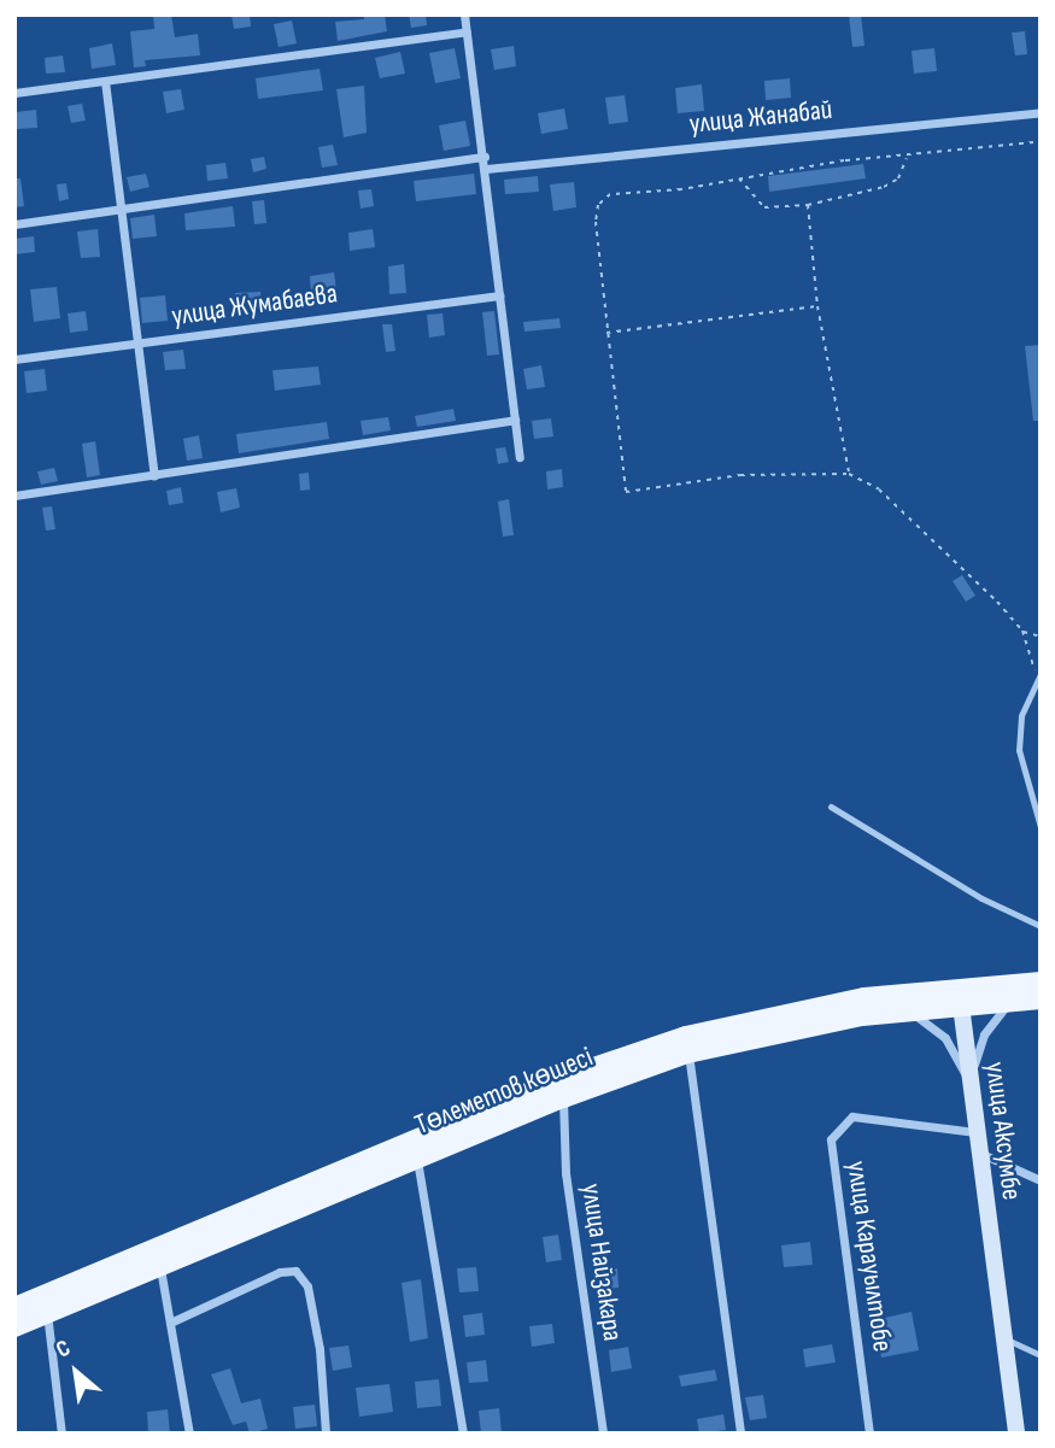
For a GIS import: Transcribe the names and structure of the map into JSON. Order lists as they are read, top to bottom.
{
  "streets": {
    "main road": ["Төлеметов көшесі", "улица Аксумбе"],
    "street": [
      "улица Жанабай",
      "улица Жумабаева",
      "улица Карауылтобе",
      "улица Найзакара"
    ]
  },
  "crossings": [
    ["Төлеметов көшесі", "улица Аксумбе"],
    ["Төлеметов көшесі", "улица Найзакара"],
    ["улица Аксумбе", "улица Карауылтобе"]
  ],
  "north": "top left"
}
